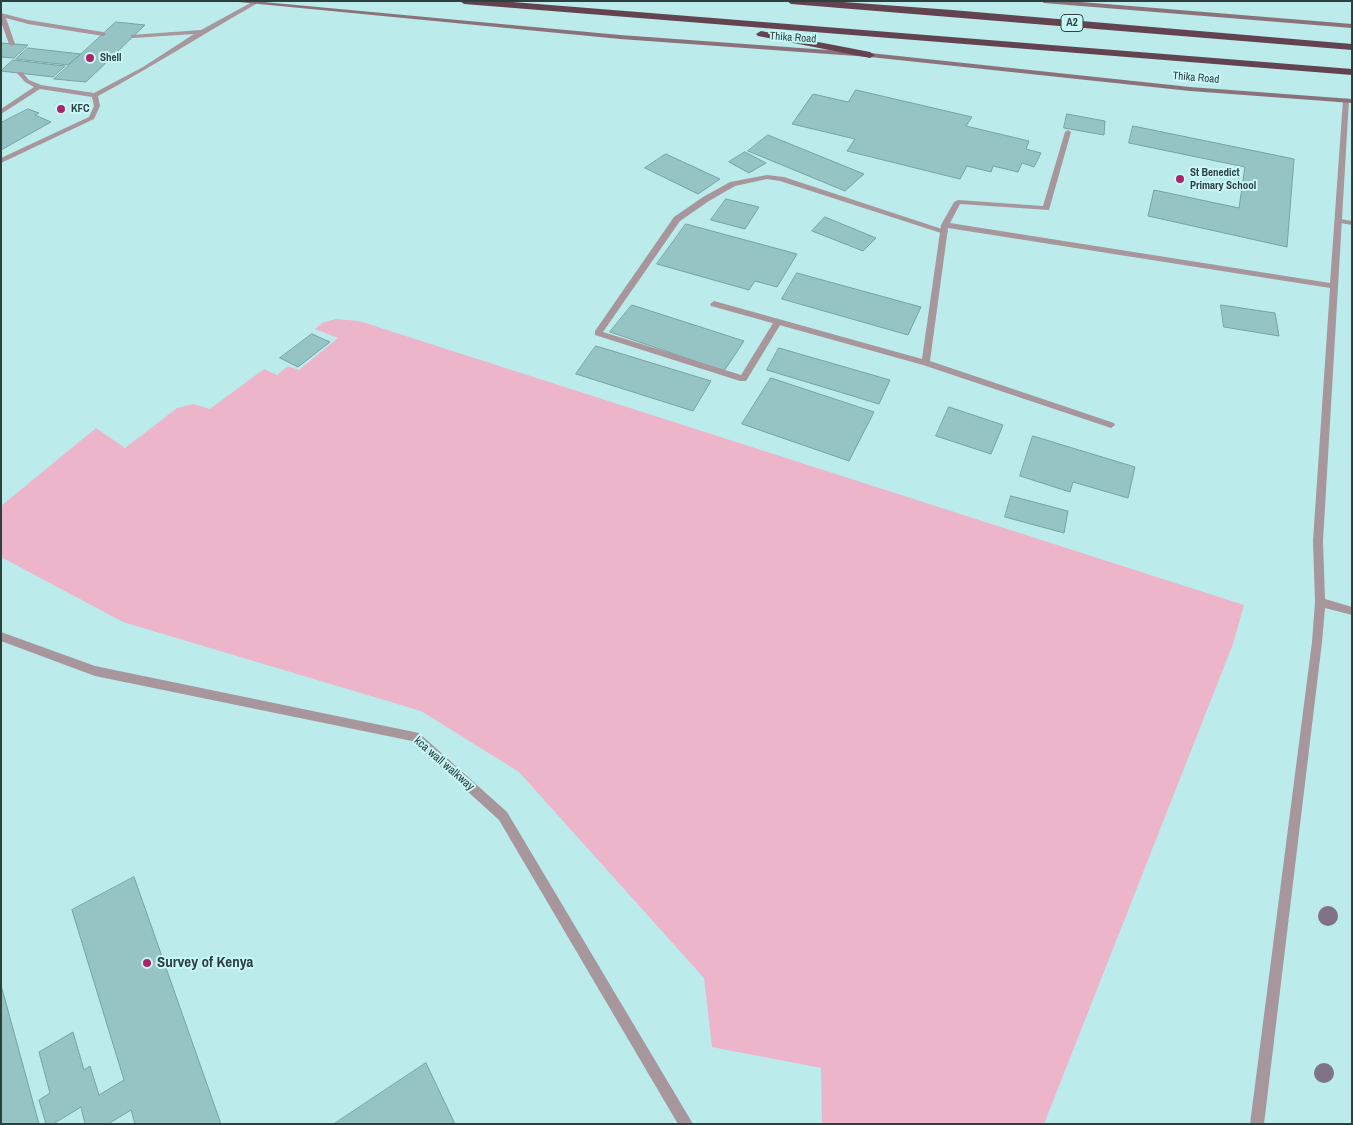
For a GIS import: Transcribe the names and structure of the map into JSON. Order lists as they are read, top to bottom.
{
  "streets": {
    "highway": ["A2", "Thika Road"],
    "street": ["kca wall walkway"]
  },
  "places": [
    "Shell",
    "KFC",
    "St Benedict Primary School",
    "Survey of Kenya"
  ]
}
